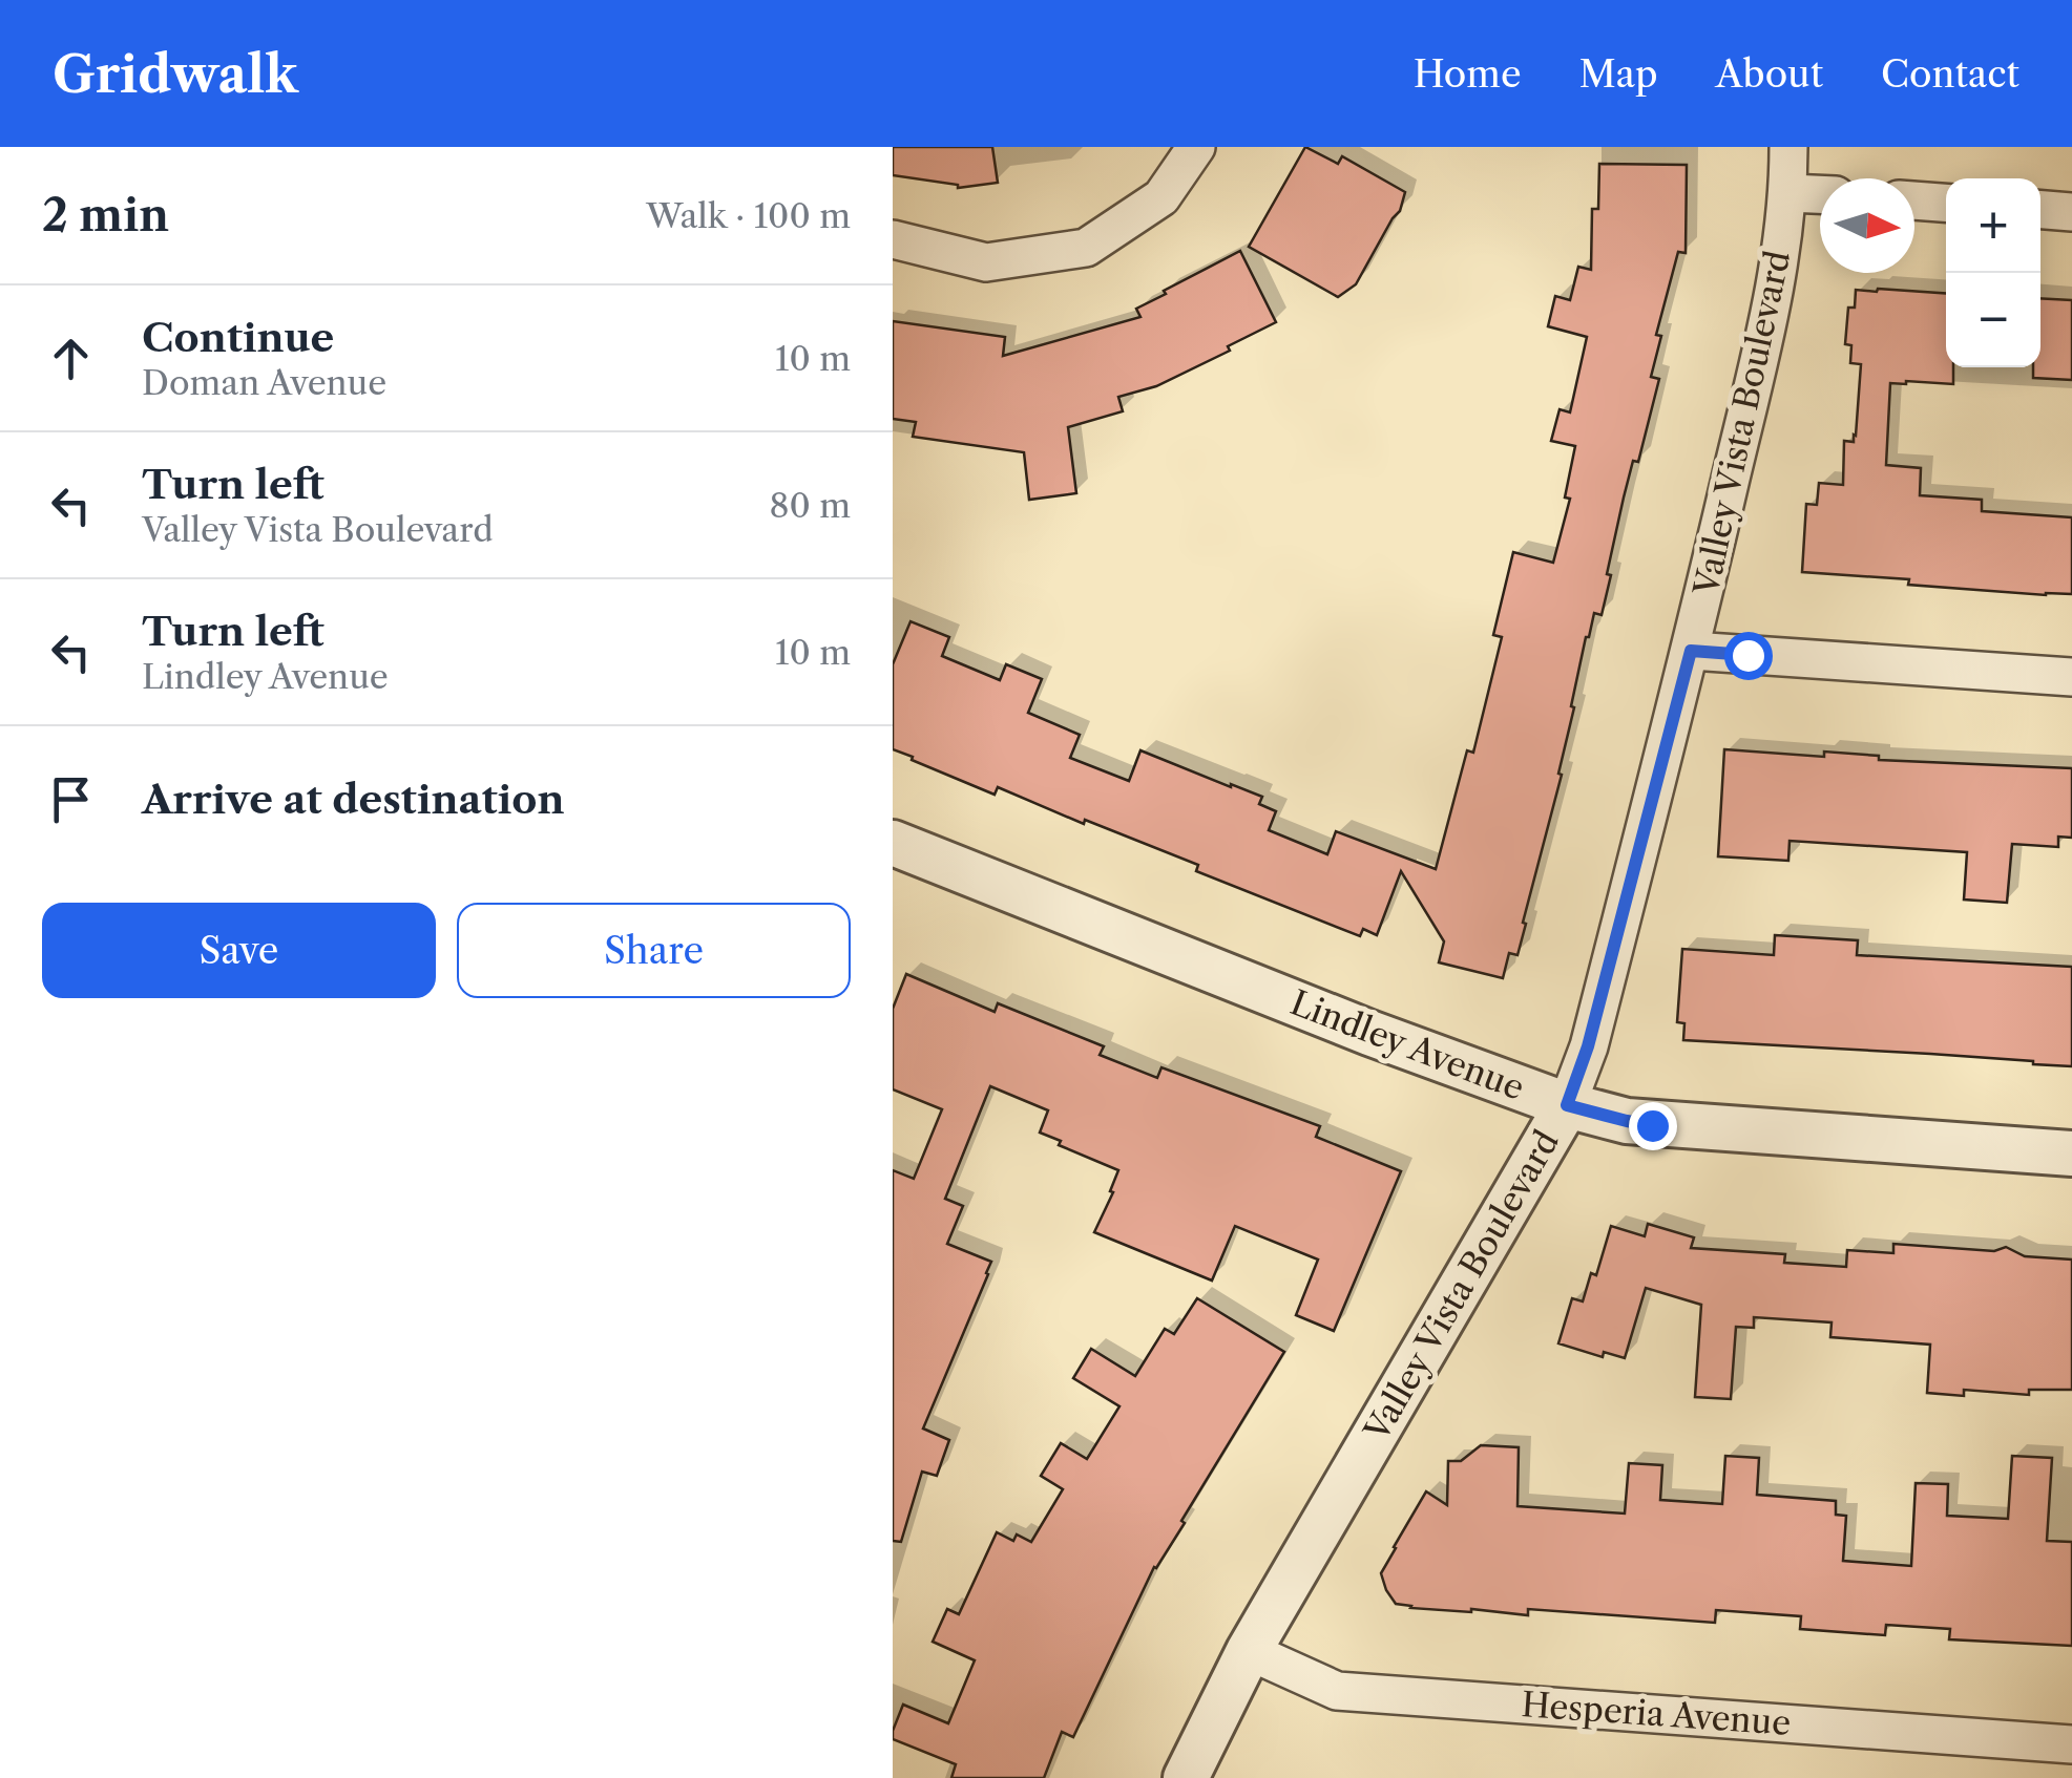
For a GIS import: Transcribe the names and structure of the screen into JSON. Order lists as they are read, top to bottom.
{
  "streets": {
    "street": ["Valley Vista Boulevard", "Lindley Avenue", "Hesperia Avenue"]
  },
  "crossings": [
    ["Valley Vista Boulevard", "Lindley Avenue"],
    ["Valley Vista Boulevard", "Hesperia Avenue"]
  ],
  "north": "right",
  "page": {
    "header": "Gridwalk",
    "nav": [
      "Home",
      "Map",
      "About",
      "Contact"
    ],
    "heading": ["2 min", "Walk · 100 m"],
    "map_buttons": ["+", "−"],
    "list": [
      ["Continue", "Doman Avenue", "10 m"],
      ["Turn left", "Valley Vista Boulevard", "80 m"],
      ["Turn left", "Lindley Avenue", "10 m"],
      "Arrive at destination"
    ],
    "buttons": ["Save", "Share"]
  }
}
